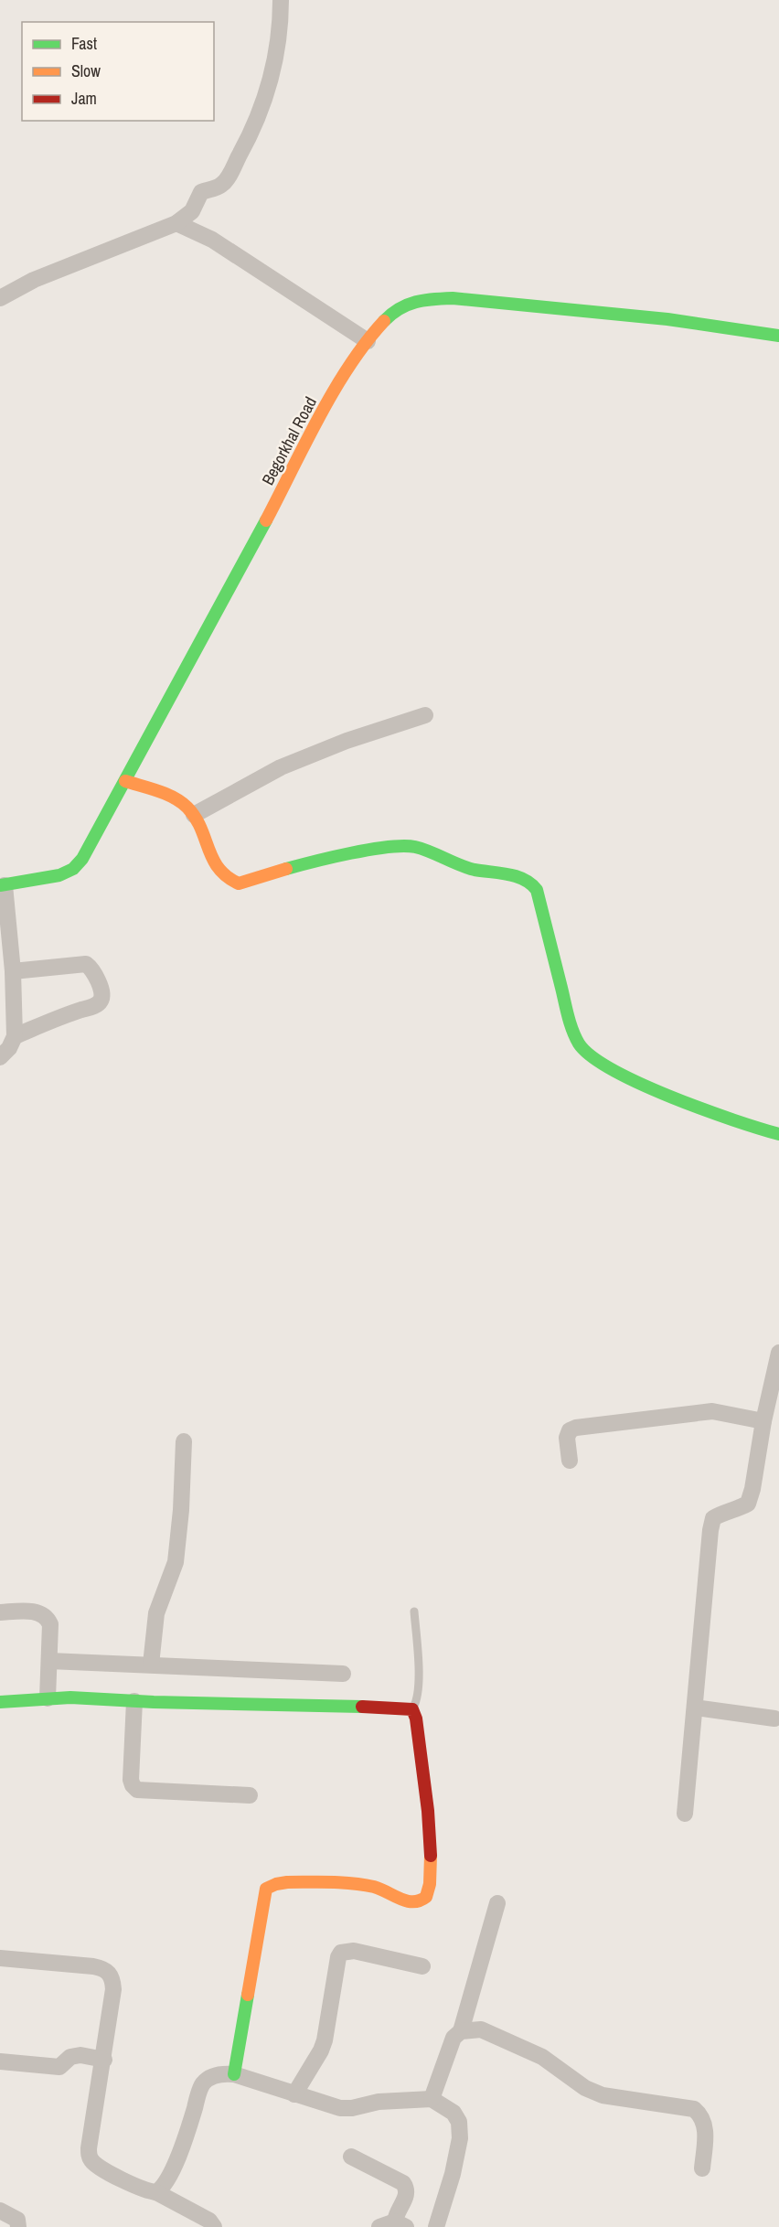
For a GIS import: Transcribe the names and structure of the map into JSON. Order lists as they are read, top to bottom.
{
  "streets": {
    "street": ["Begorkhal Road"]
  },
  "legend": ["Fast", "Slow", "Jam"]
}
